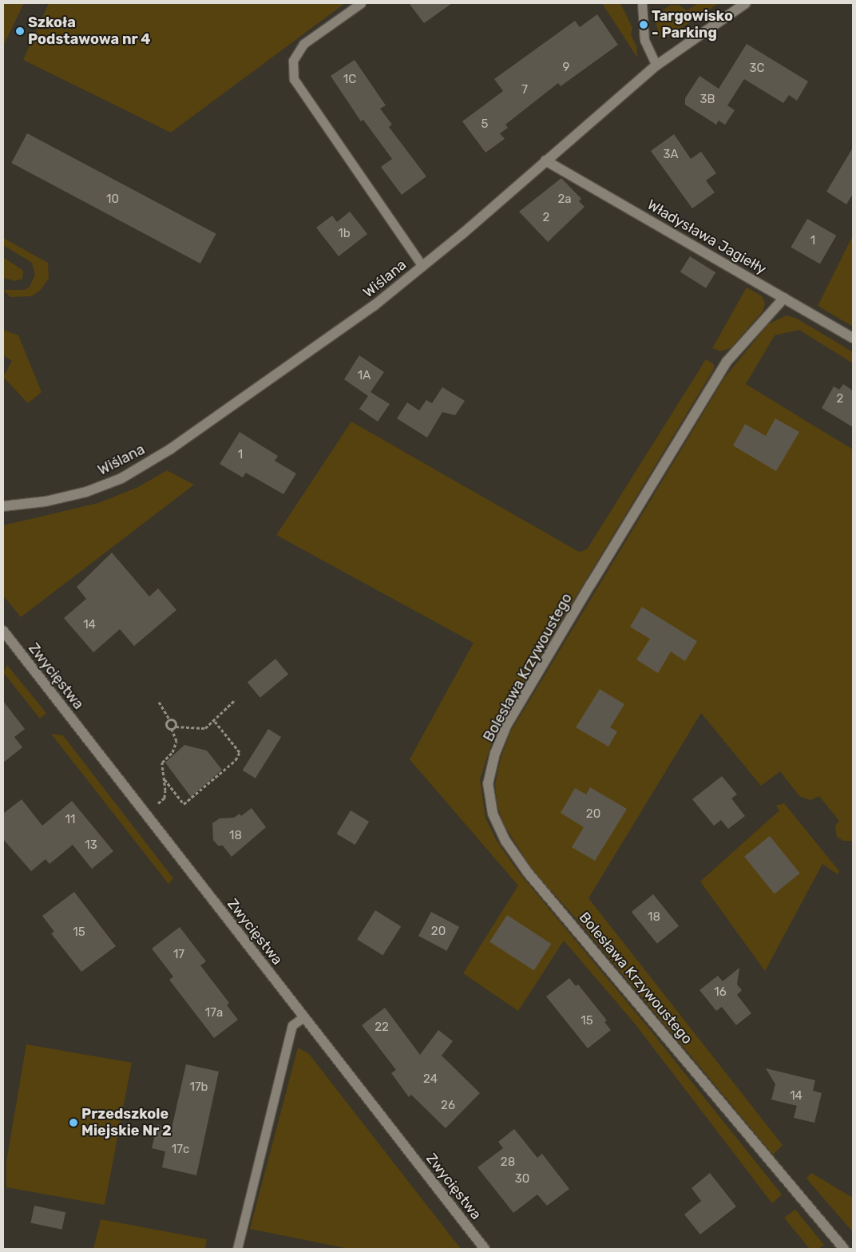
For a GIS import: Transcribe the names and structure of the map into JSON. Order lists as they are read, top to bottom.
{
  "streets": {
    "street": [
      "Władysława Jagiełły",
      "Wiślana",
      "Bolesława Krzywoustego",
      "Zwycięstwa"
    ]
  },
  "crossings": [
    ["Władysława Jagiełły", "Wiślana"],
    ["Władysława Jagiełły", "Bolesława Krzywoustego"]
  ],
  "places": ["Targowisko - Parking", "Szkoła Podstawowa nr 4", "Przedszkole Miejskie Nr 2"],
  "house_numbers": [
    "9",
    "3C",
    "1C",
    "7",
    "3B",
    "5",
    "3A",
    "10",
    "2a",
    "2",
    "1b",
    "1",
    "1A",
    "2",
    "1",
    "14",
    "20",
    "11",
    "18",
    "13",
    "18",
    "20",
    "15",
    "17",
    "16",
    "17a",
    "15",
    "22",
    "24",
    "17b",
    "14",
    "26",
    "17c",
    "28",
    "30"
  ]
}
